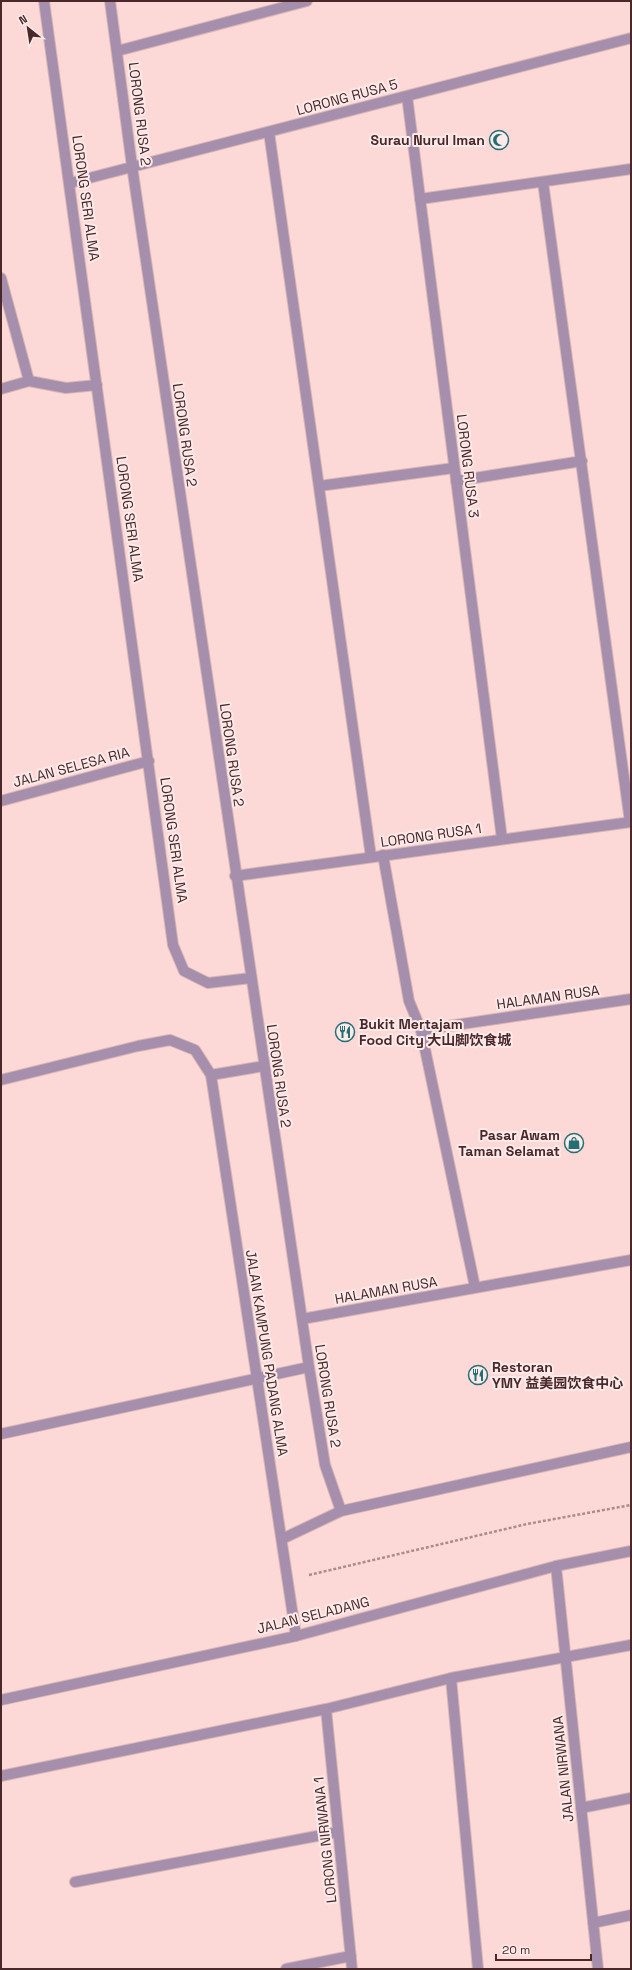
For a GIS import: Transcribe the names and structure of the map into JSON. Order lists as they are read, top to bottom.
{
  "streets": {
    "street": [
      "LORONG RUSA 5",
      "LORONG RUSA 2",
      "LORONG SERI ALMA",
      "LORONG RUSA 3",
      "JALAN SELESA RIA",
      "LORONG RUSA 1",
      "HALAMAN RUSA",
      "JALAN KAMPUNG PADANG ALMA",
      "JALAN SELADANG",
      "JALAN NIRWANA",
      "LORONG NIRWANA 1"
    ]
  },
  "crossings": [
    ["LORONG RUSA 5", "LORONG RUSA 2"],
    ["LORONG RUSA 5", "LORONG SERI ALMA"],
    ["LORONG RUSA 5", "LORONG RUSA 3"],
    ["LORONG RUSA 2", "LORONG SERI ALMA"],
    ["LORONG RUSA 2", "LORONG RUSA 1"],
    ["LORONG RUSA 2", "HALAMAN RUSA"],
    ["LORONG SERI ALMA", "JALAN SELESA RIA"],
    ["LORONG RUSA 3", "LORONG RUSA 1"],
    ["JALAN KAMPUNG PADANG ALMA", "JALAN SELADANG"],
    ["JALAN SELADANG", "JALAN NIRWANA"]
  ],
  "places": {
    "mosque": ["Surau Nurul Iman"],
    "restaurant": ["Bukit Mertajam Food City 大山脚饮食城", "Restoran YMY 益美园饮食中心"],
    "shop": ["Pasar Awam Taman Selamat"]
  },
  "scale_bar": "20 m",
  "north": "top left"
}
